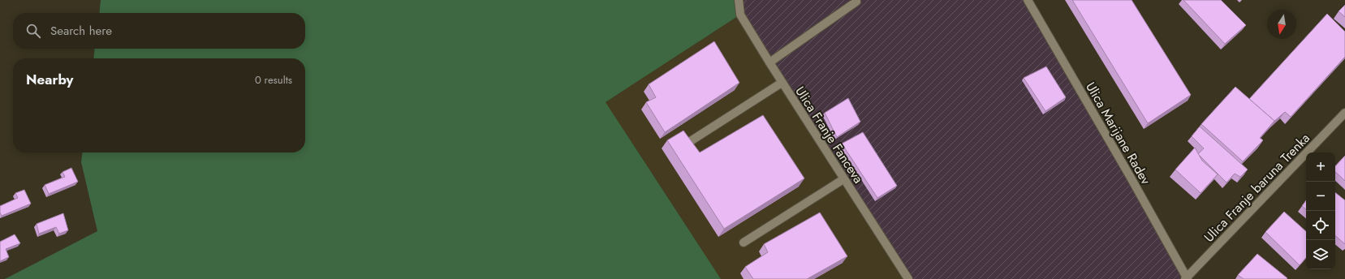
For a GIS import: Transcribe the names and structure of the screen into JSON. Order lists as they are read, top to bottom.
{
  "streets": {
    "street": ["Ulica Marijane Radev", "Ulica Franje Fanceva", "Ulica Franje baruna Trenka"]
  },
  "crossings": [
    ["Ulica Marijane Radev", "Ulica Franje baruna Trenka"]
  ],
  "north": "bottom",
  "page": {
    "search": "Search here",
    "heading": ["Nearby", "0 results"],
    "map_buttons": ["+", "−"]
  }
}
